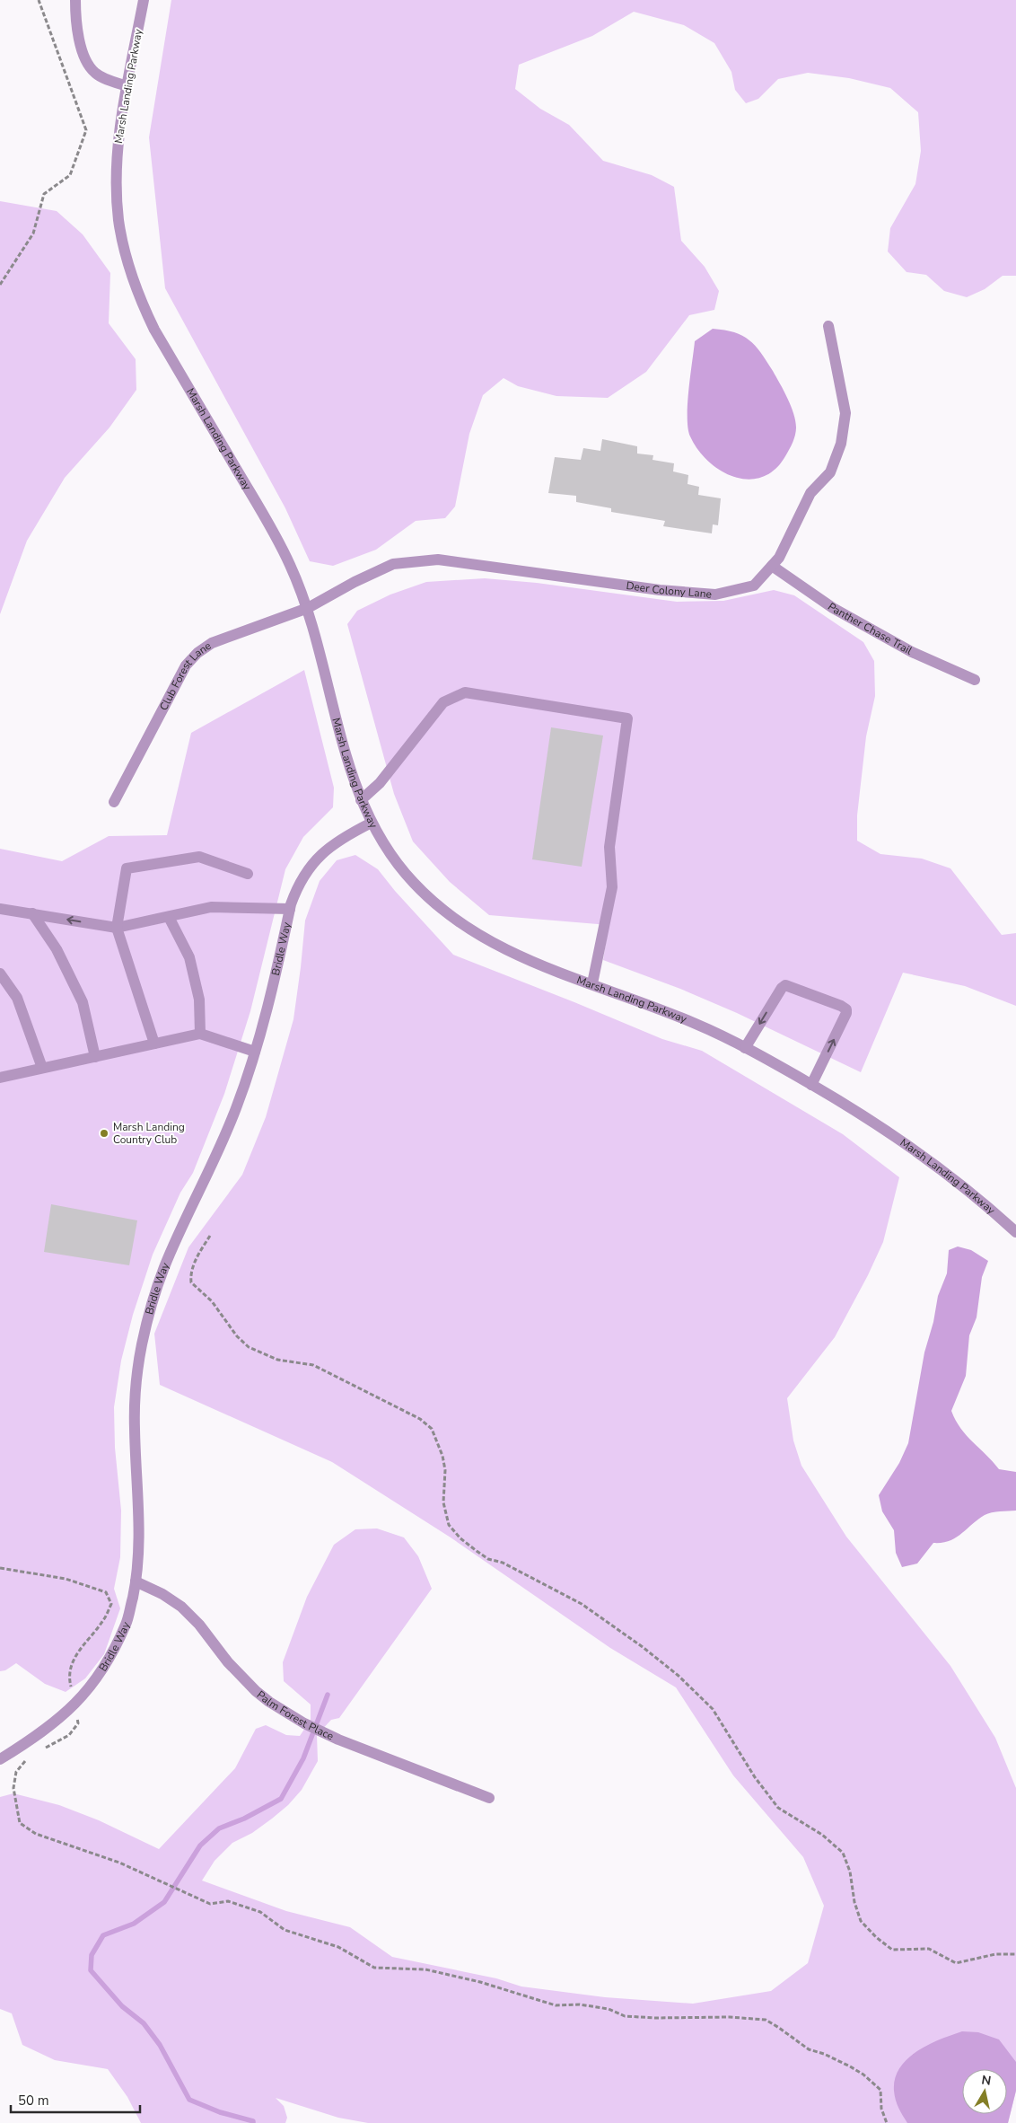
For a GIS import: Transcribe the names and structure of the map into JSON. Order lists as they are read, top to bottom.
{
  "streets": {
    "street": [
      "Marsh Landing Parkway",
      "Deer Colony Lane",
      "Panther Chase Trail",
      "Club Forest Lane",
      "Bridle Way",
      "Palm Forest Place"
    ]
  },
  "crossings": [
    ["Marsh Landing Parkway", "Deer Colony Lane"],
    ["Marsh Landing Parkway", "Club Forest Lane"],
    ["Marsh Landing Parkway", "Bridle Way"],
    ["Deer Colony Lane", "Panther Chase Trail"],
    ["Deer Colony Lane", "Club Forest Lane"],
    ["Bridle Way", "Palm Forest Place"]
  ],
  "places": ["Marsh Landing Country Club"],
  "scale_bar": "50 m",
  "north": "top"
}
